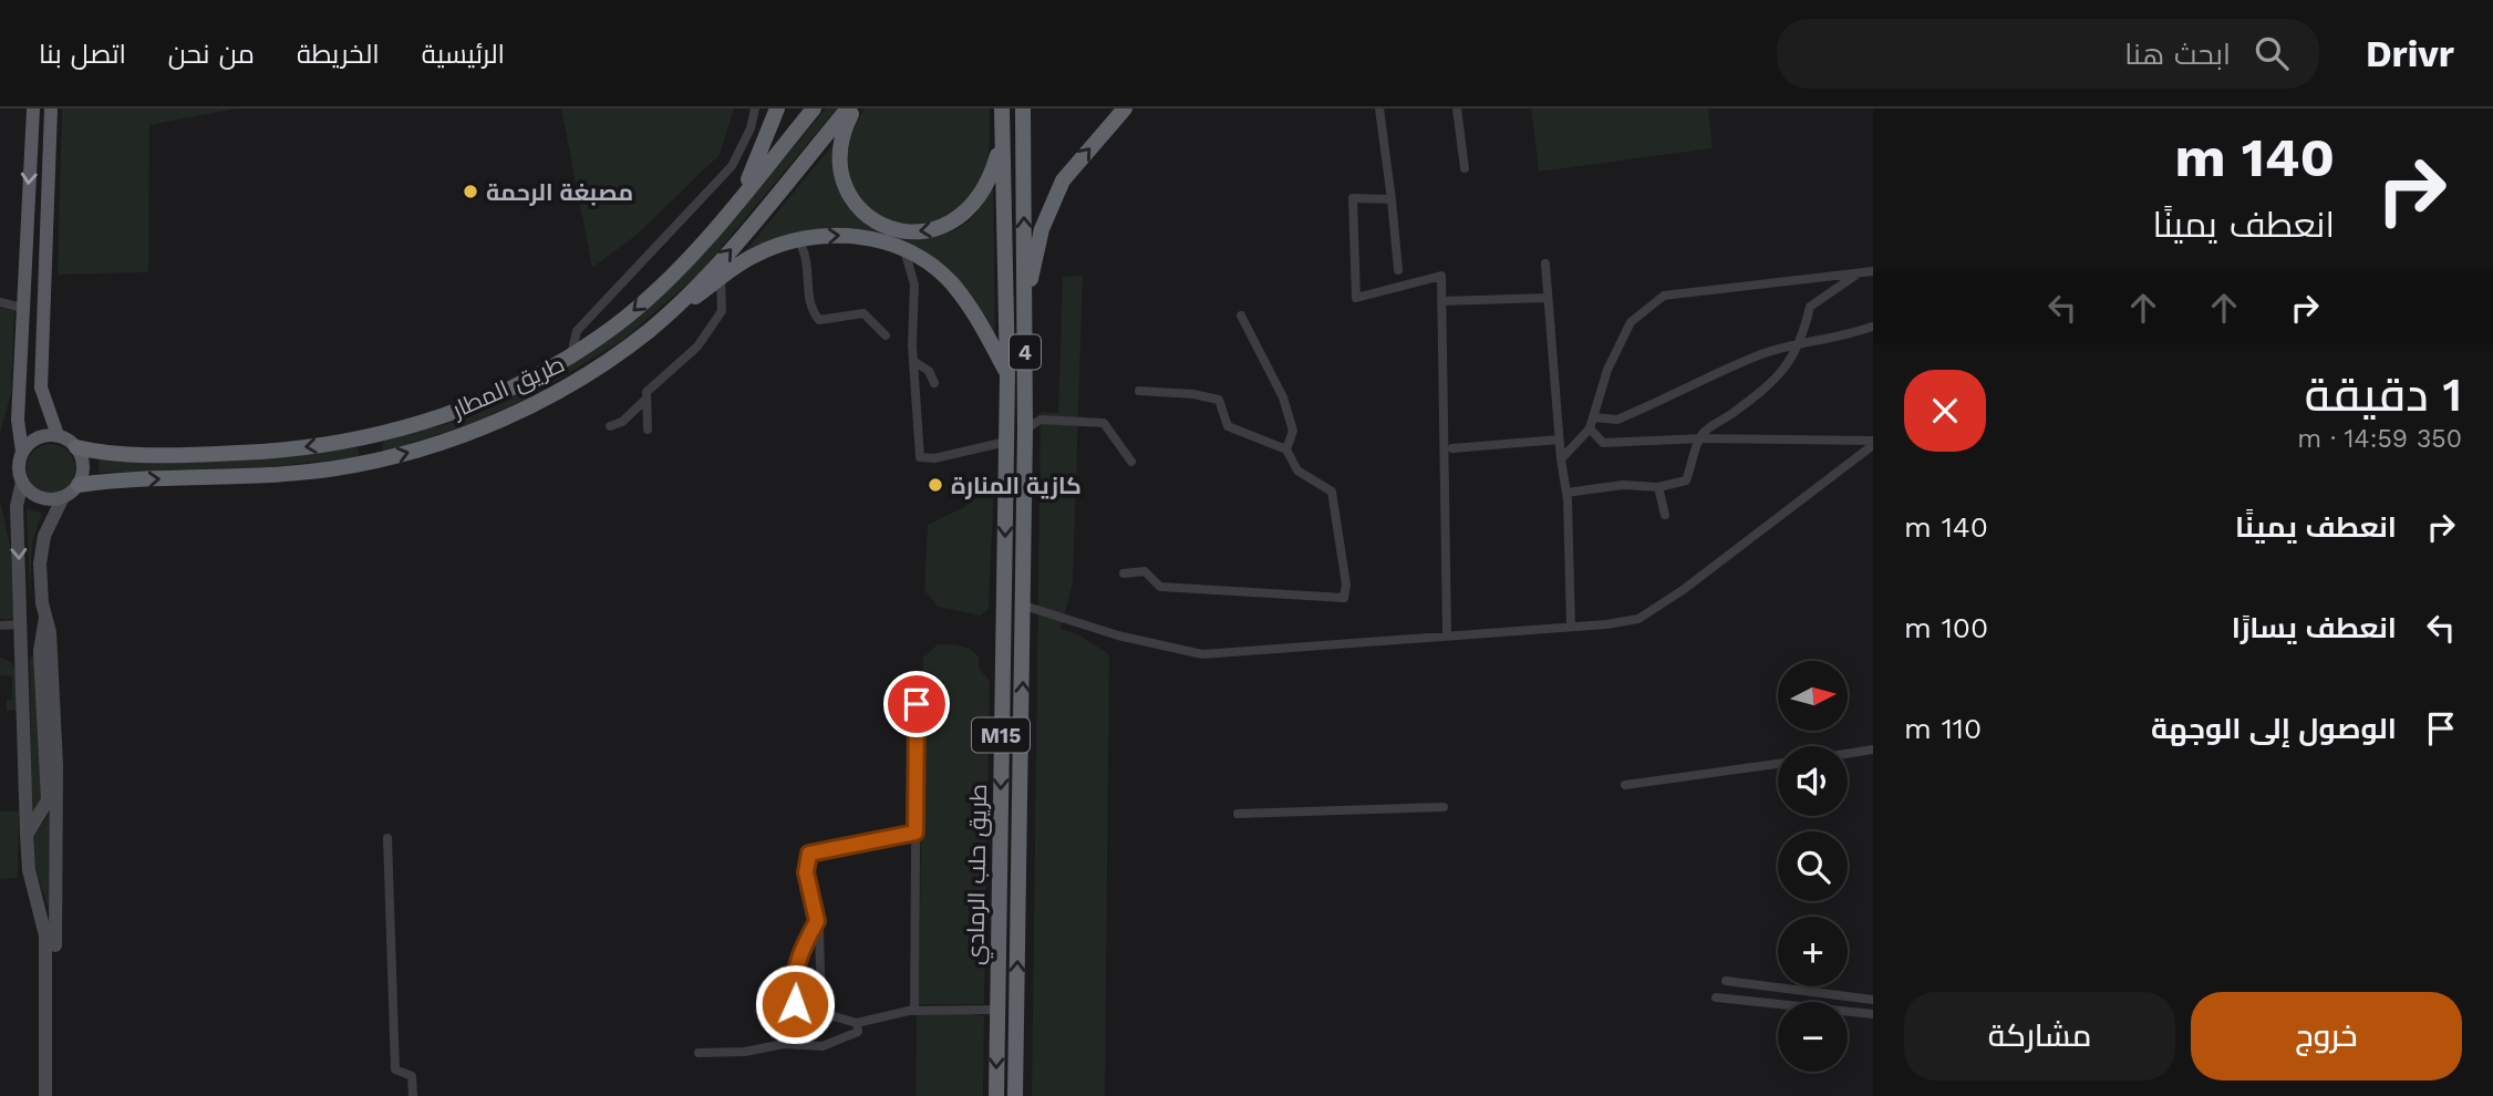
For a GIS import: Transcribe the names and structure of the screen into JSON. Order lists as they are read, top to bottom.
{
  "streets": {
    "highway": [
      "4",
      "طريق المطار",
      "M15",
      "طريق حلب الرمادي"
    ]
  },
  "crossings": [
    ["4", "طريق حلب الرمادي"]
  ],
  "places": ["مصبغة الرحمة", "كازية المنارة"],
  "north": "right",
  "page": {
    "header": "Drivr",
    "search": "ابحث هنا",
    "nav": [
      "الرئيسية",
      "الخريطة",
      "من نحن",
      "اتصل بنا"
    ],
    "turn": ["140 m", "انعطف يمينًا"],
    "heading": ["1 دقيقة", "350 m · 14:59"],
    "list": [
      {
        "name": "انعطف يمينًا",
        "value": "140 m"
      },
      {
        "name": "انعطف يسارًا",
        "value": "100 m"
      },
      {
        "name": "الوصول إلى الوجهة",
        "value": "110 m"
      }
    ],
    "map_buttons": ["+", "−"],
    "buttons": ["خروج", "مشاركة"]
  }
}
